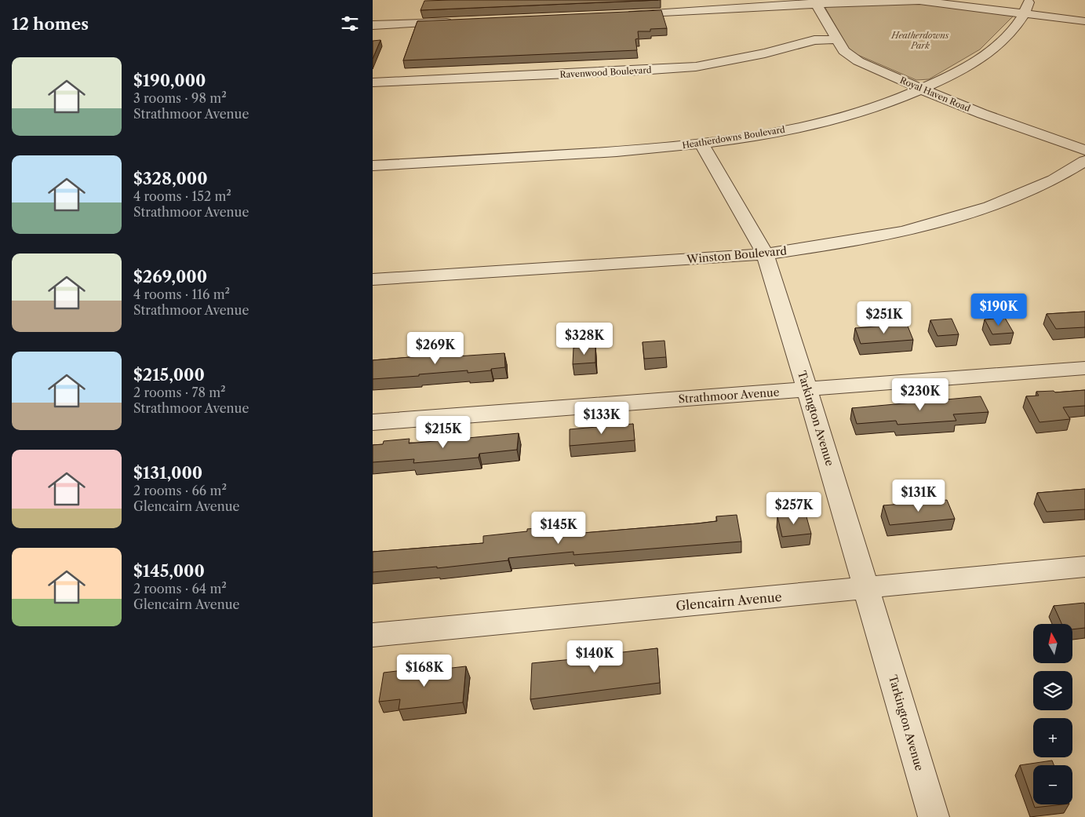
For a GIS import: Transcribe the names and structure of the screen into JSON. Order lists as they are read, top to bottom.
{
  "streets": {
    "street": [
      "Ravenwood Boulevard",
      "Royal Haven Road",
      "Heatherdowns Boulevard",
      "Winston Boulevard",
      "Strathmoor Avenue",
      "Tarkington Avenue",
      "Glencairn Avenue"
    ]
  },
  "crossings": [
    ["Ravenwood Boulevard", "Royal Haven Road"],
    ["Royal Haven Road", "Heatherdowns Boulevard"],
    ["Heatherdowns Boulevard", "Tarkington Avenue"],
    ["Winston Boulevard", "Tarkington Avenue"],
    ["Strathmoor Avenue", "Tarkington Avenue"],
    ["Tarkington Avenue", "Glencairn Avenue"]
  ],
  "parks": ["Heatherdowns Park"],
  "north": "top",
  "page": {
    "heading": "12 homes",
    "list": [
      {
        "name": "$190,000",
        "note": "3 rooms · 98 m² · Strathmoor Avenue"
      },
      {
        "name": "$328,000",
        "note": "4 rooms · 152 m² · Strathmoor Avenue"
      },
      {
        "name": "$269,000",
        "note": "4 rooms · 116 m² · Strathmoor Avenue"
      },
      {
        "name": "$215,000",
        "note": "2 rooms · 78 m² · Strathmoor Avenue"
      },
      {
        "name": "$131,000",
        "note": "2 rooms · 66 m² · Glencairn Avenue"
      },
      {
        "name": "$145,000",
        "note": "2 rooms · 64 m² · Glencairn Avenue"
      }
    ],
    "price": [
      "$190K",
      "$251K",
      "$328K",
      "$269K",
      "$230K",
      "$133K",
      "$215K",
      "$131K",
      "$257K",
      "$145K",
      "$140K",
      "$168K"
    ],
    "map_buttons": ["+", "−"]
  }
}
